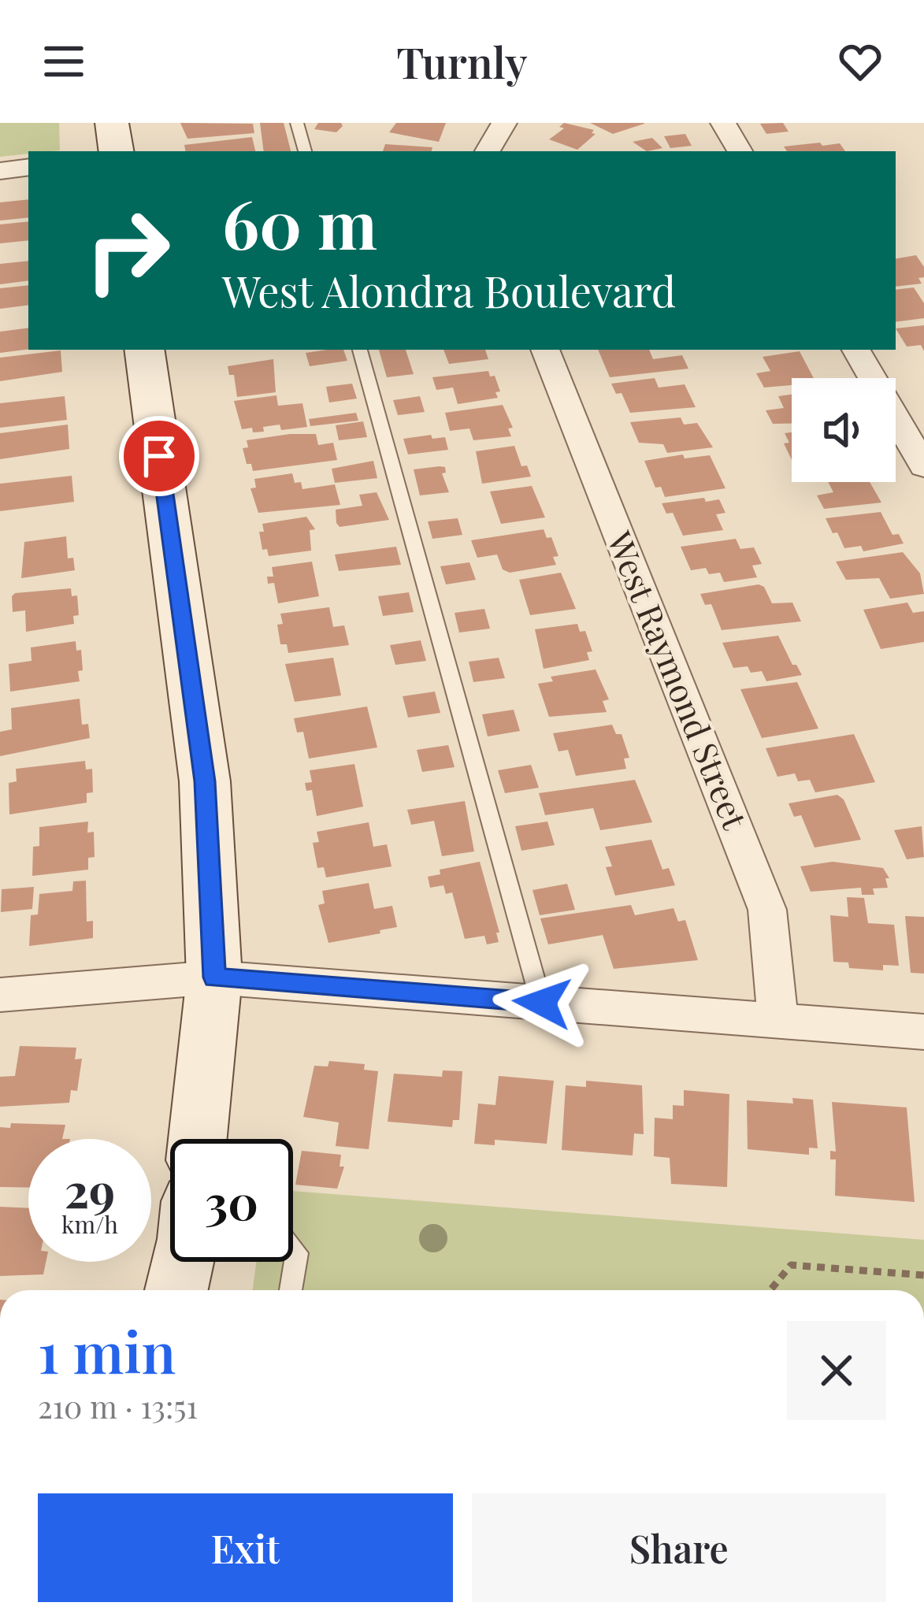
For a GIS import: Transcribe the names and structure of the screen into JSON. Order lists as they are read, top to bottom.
{
  "streets": {
    "street": ["West Raymond Street"]
  },
  "page": {
    "header": "Turnly",
    "turn": ["60 m", "West Alondra Boulevard"],
    "speed": "29 km/h",
    "limit": "30",
    "heading": ["1 min", "210 m · 13:51"],
    "buttons": ["Exit", "Share"]
  }
}
